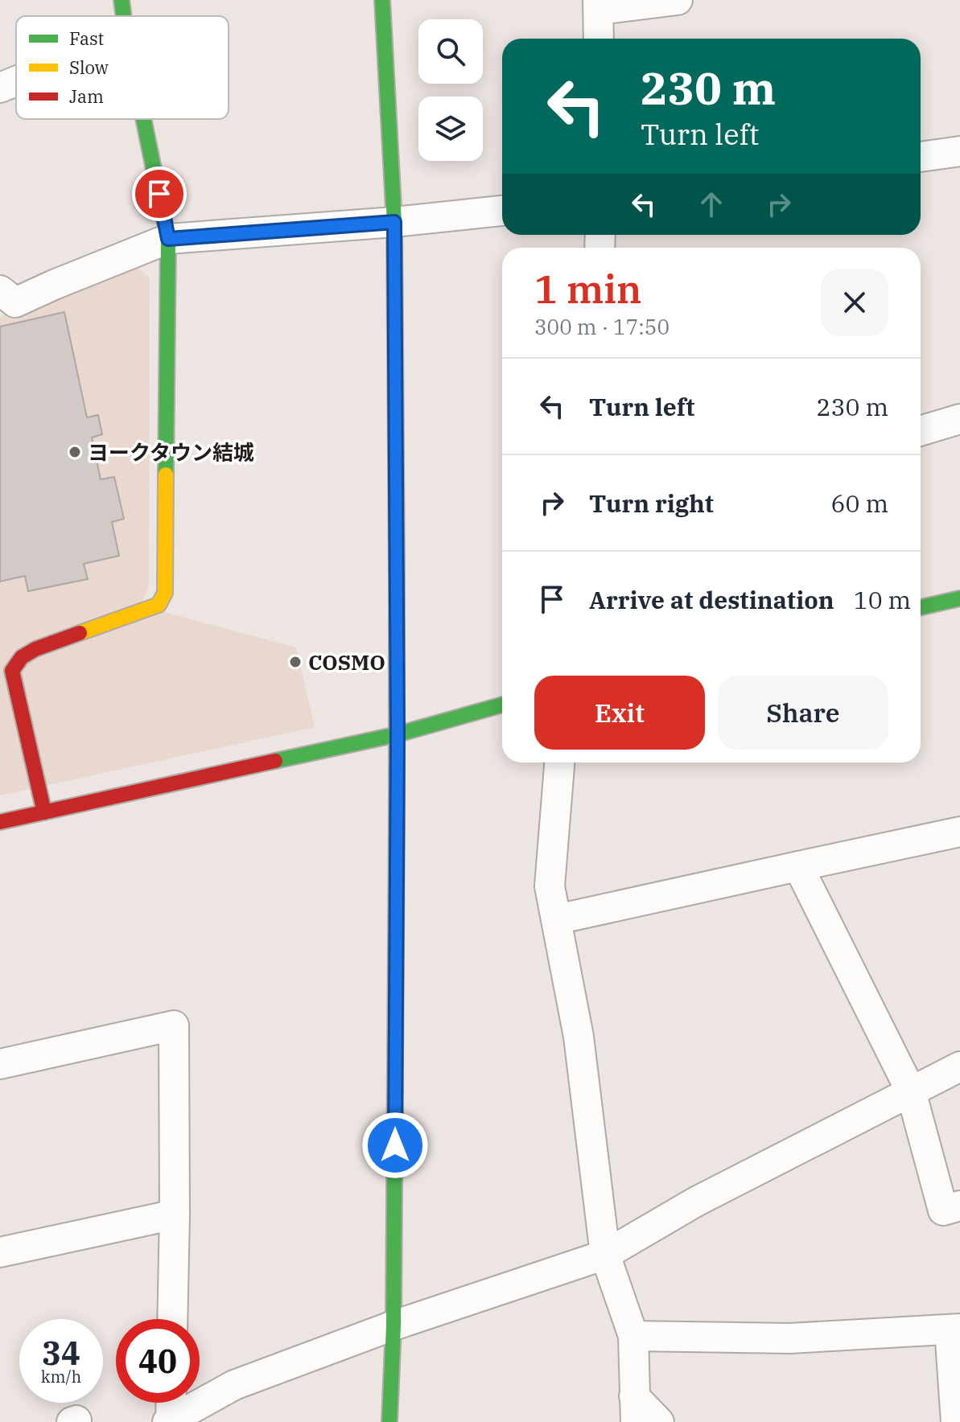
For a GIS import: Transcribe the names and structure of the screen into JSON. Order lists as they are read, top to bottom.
{
  "places": ["ヨークタウン結城", "COSMO"],
  "legend": ["Fast", "Slow", "Jam"],
  "page": {
    "turn": ["230 m", "Turn left"],
    "heading": ["1 min", "300 m · 17:50"],
    "list": [
      {
        "name": "Turn left",
        "value": "230 m"
      },
      {
        "name": "Turn right",
        "value": "60 m"
      },
      {
        "name": "Arrive at destination",
        "value": "10 m"
      }
    ],
    "buttons": ["Exit", "Share"],
    "speed": "34 km/h",
    "limit": "40"
  }
}
